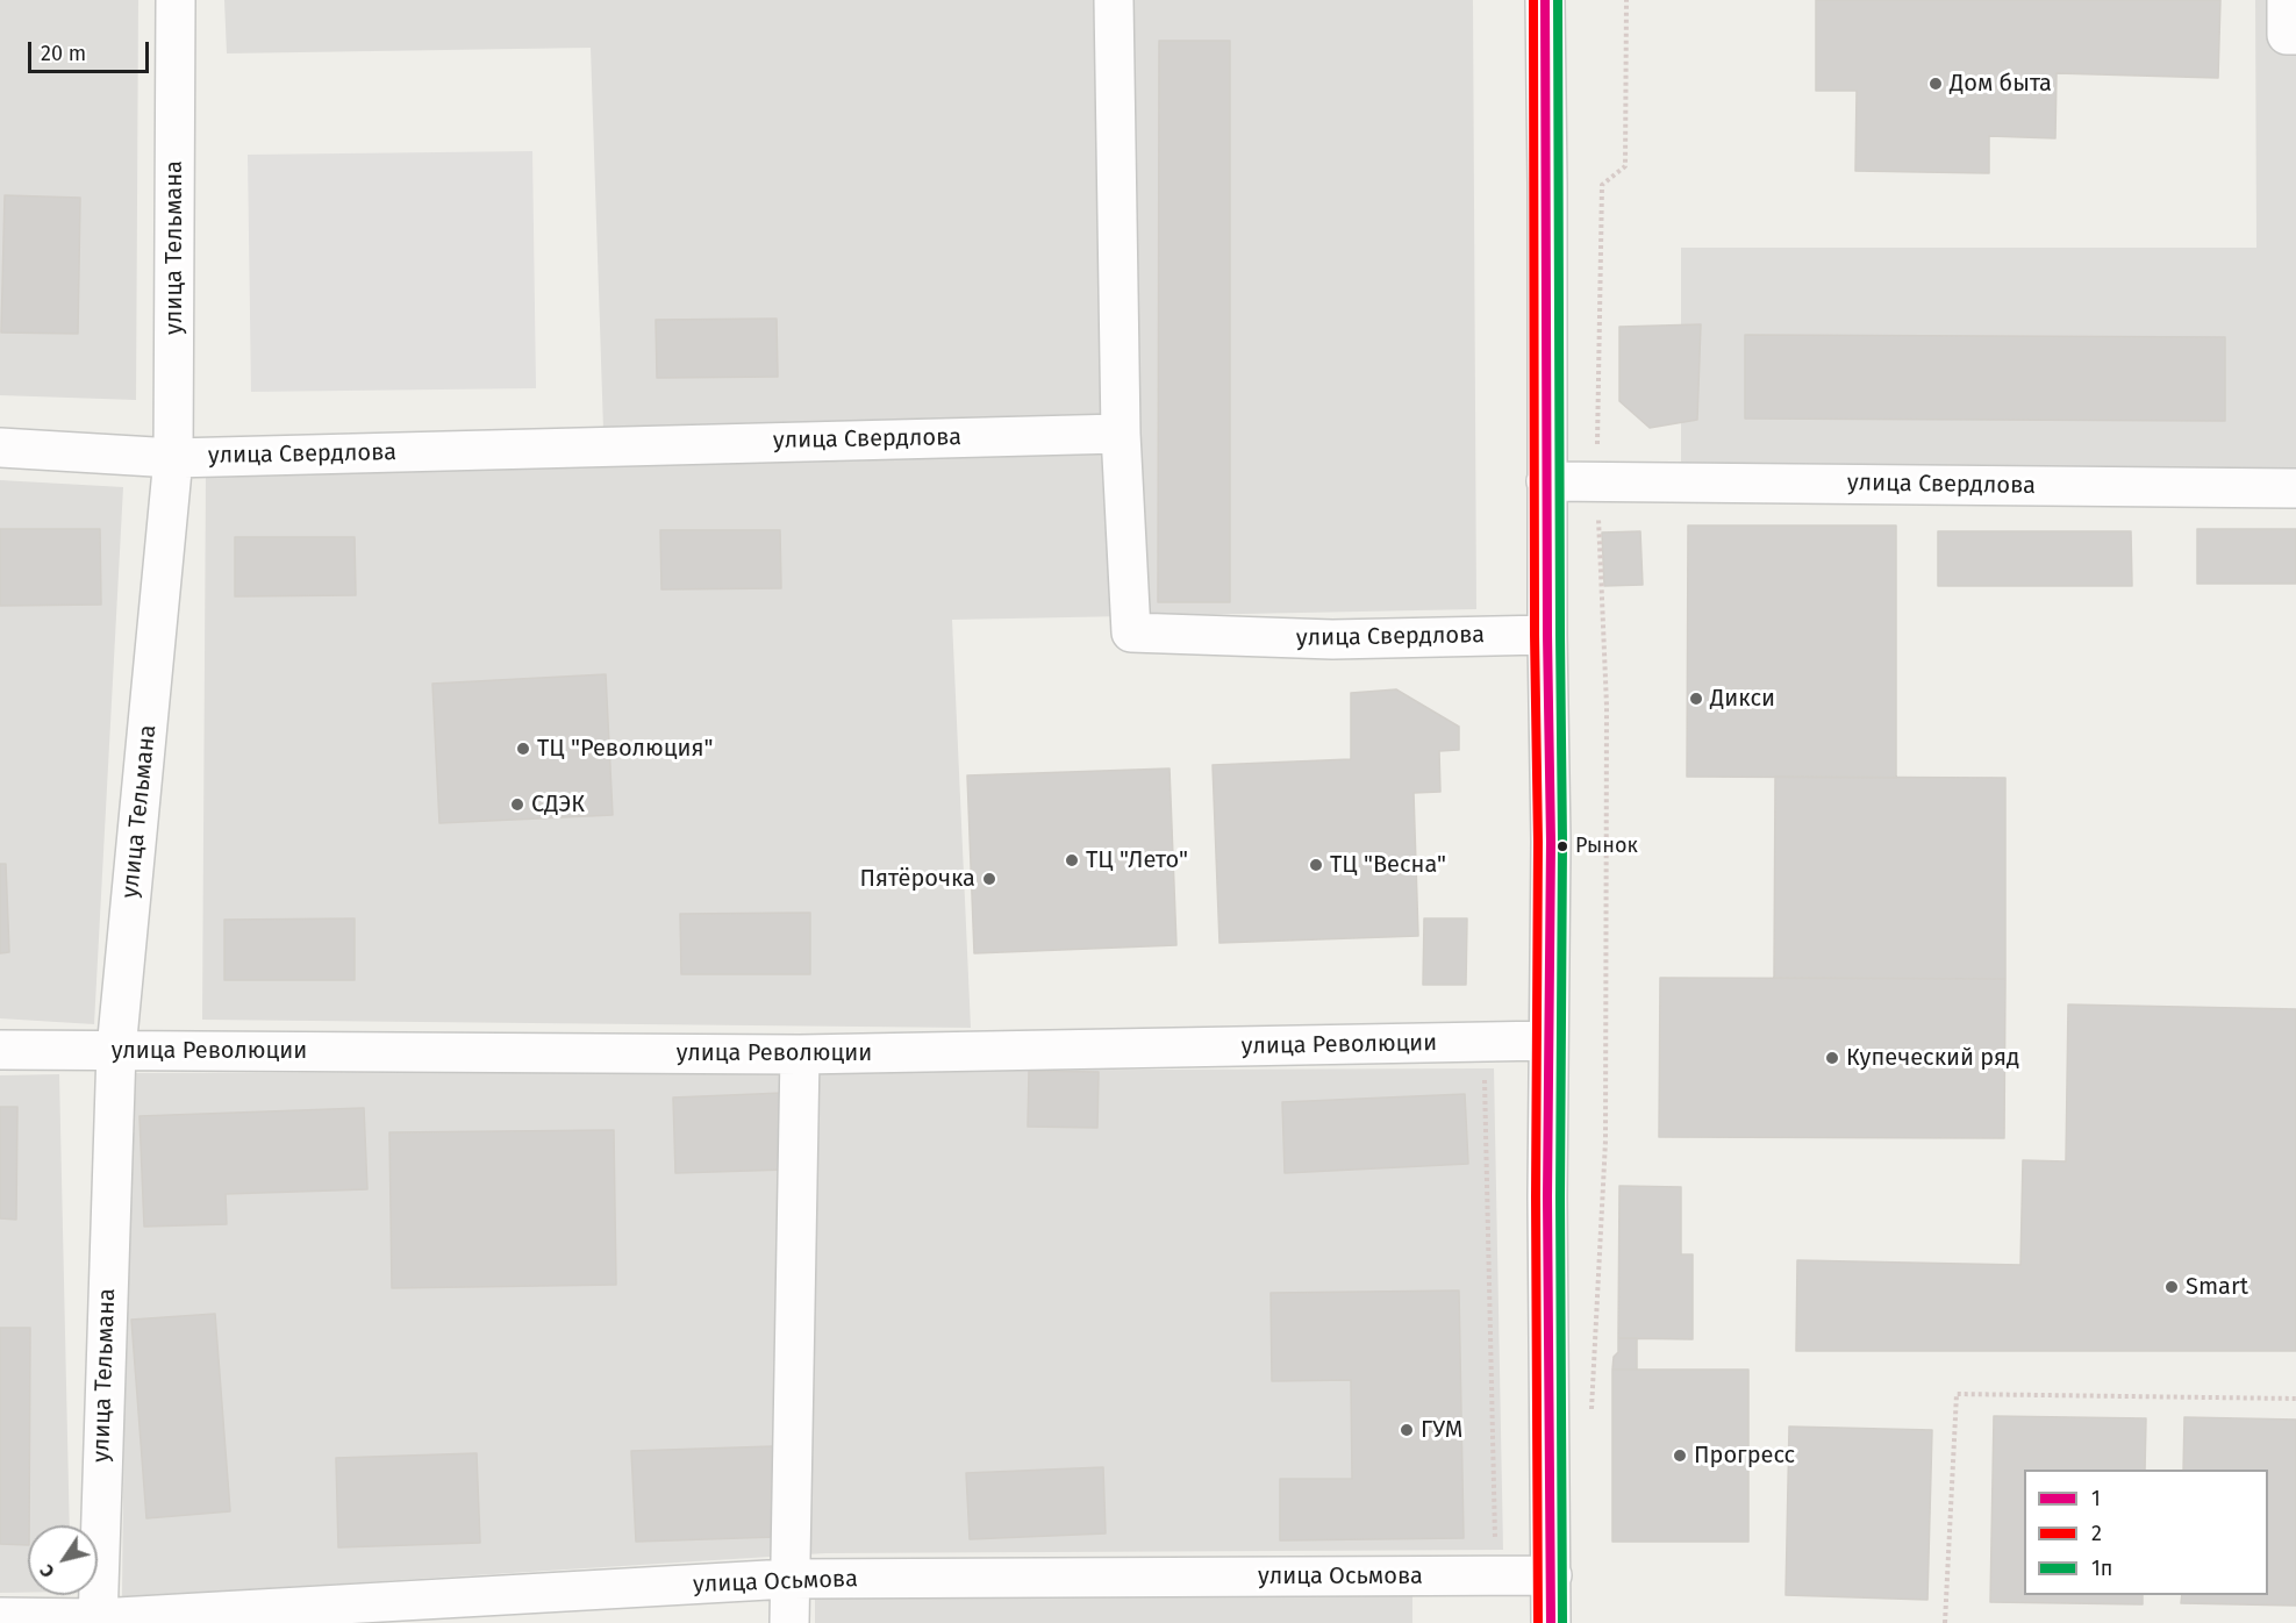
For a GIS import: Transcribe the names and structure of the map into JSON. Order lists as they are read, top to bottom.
{
  "streets": {
    "street": [
      "улица Тельмана",
      "улица Свердлова",
      "улица Революции",
      "улица Осьмова"
    ]
  },
  "crossings": [
    ["улица Тельмана", "улица Свердлова"],
    ["улица Тельмана", "улица Революции"],
    ["улица Тельмана", "улица Осьмова"]
  ],
  "places": [
    "Дом быта",
    "Дикси",
    "ТЦ \"Революция\"",
    "СДЭК",
    "Рынок",
    "ТЦ \"Лето\"",
    "ТЦ \"Весна\"",
    "Пятёрочка",
    "Купеческий ряд",
    "Smart",
    "ГУМ",
    "Прогресс"
  ],
  "lines": ["transit line 1", "transit line 2", "transit line 1п"],
  "legend": ["1", "2", "1п"],
  "scale_bar": "20 m",
  "north": "bottom left"
}
